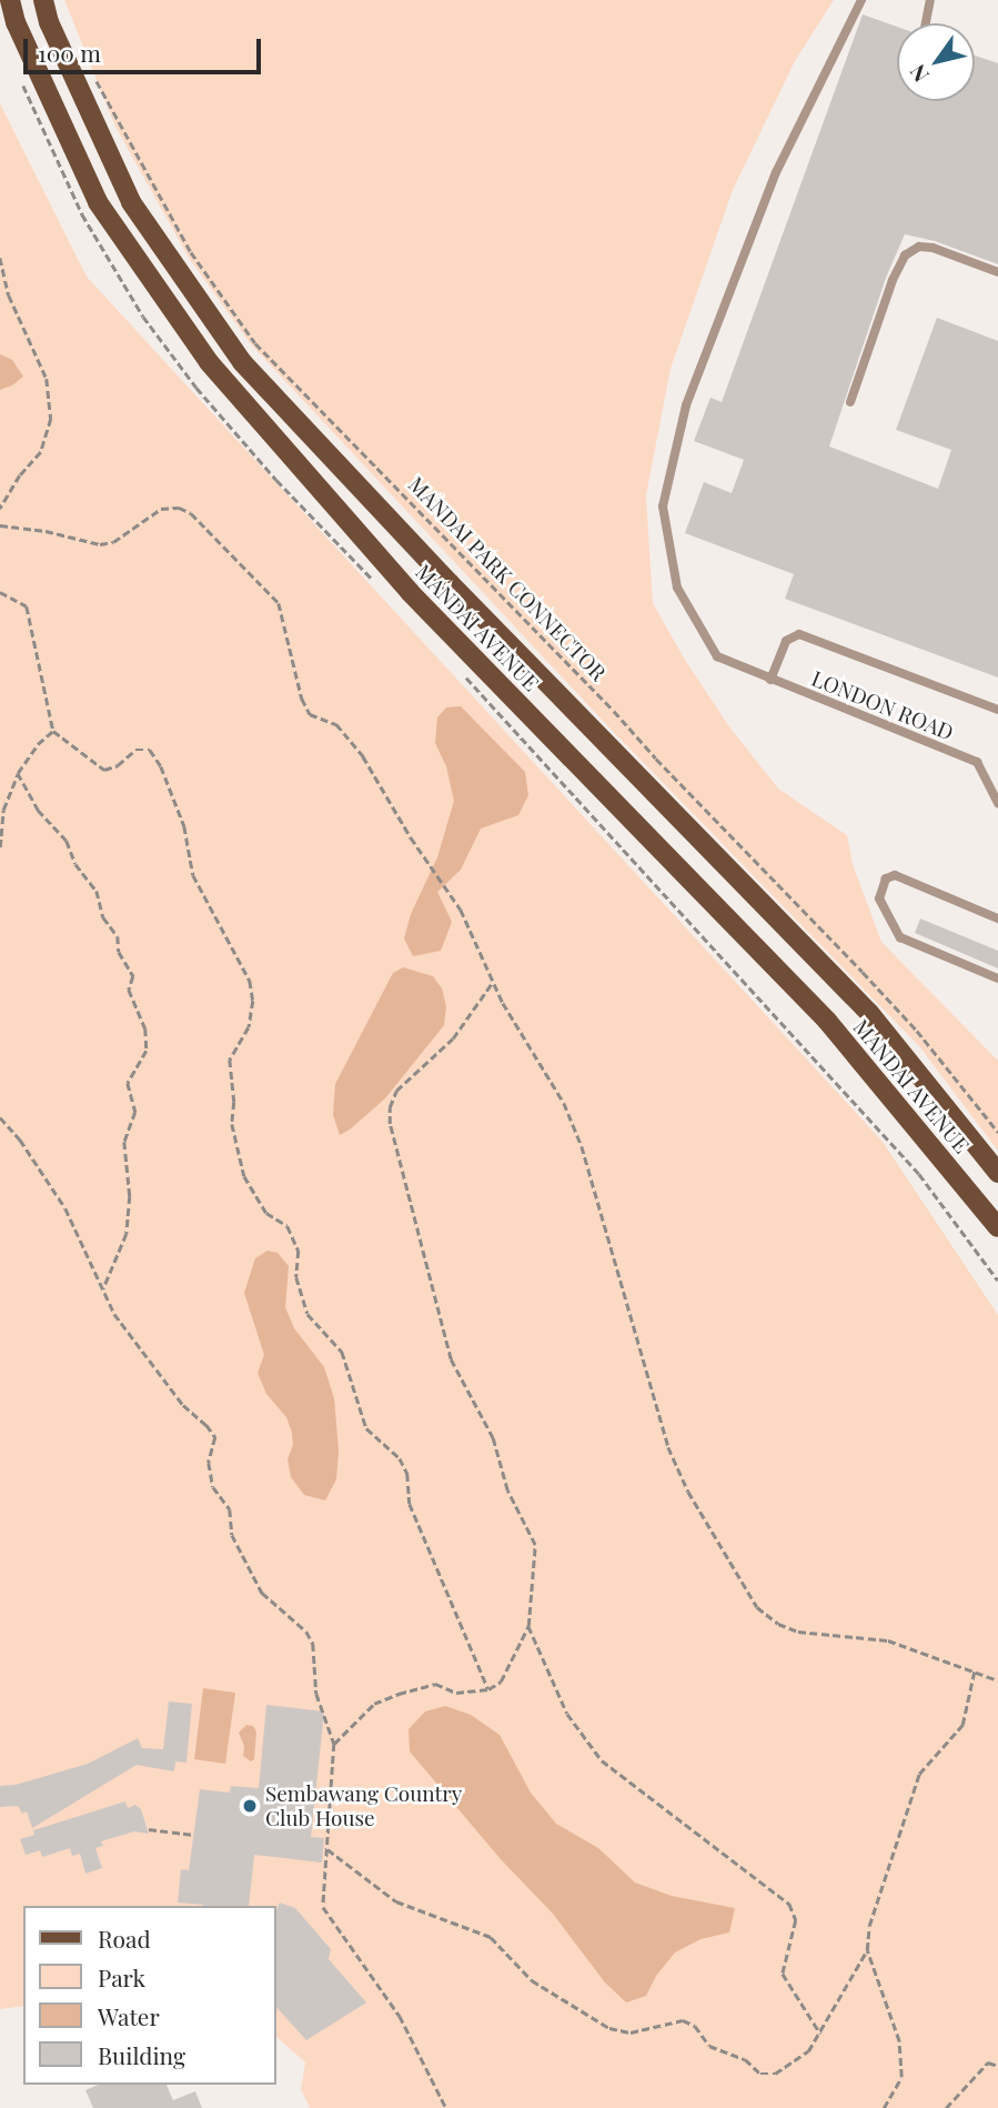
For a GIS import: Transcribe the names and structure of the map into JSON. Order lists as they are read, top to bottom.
{
  "streets": {
    "main road": ["MANDAI AVENUE"],
    "lane": ["LONDON ROAD"],
    "path": ["MANDAI PARK CONNECTOR"]
  },
  "places": ["Sembawang Country Club House"],
  "legend": [
    "Road",
    "Park",
    "Water",
    "Building"
  ],
  "scale_bar": "100 m",
  "north": "bottom left"
}
